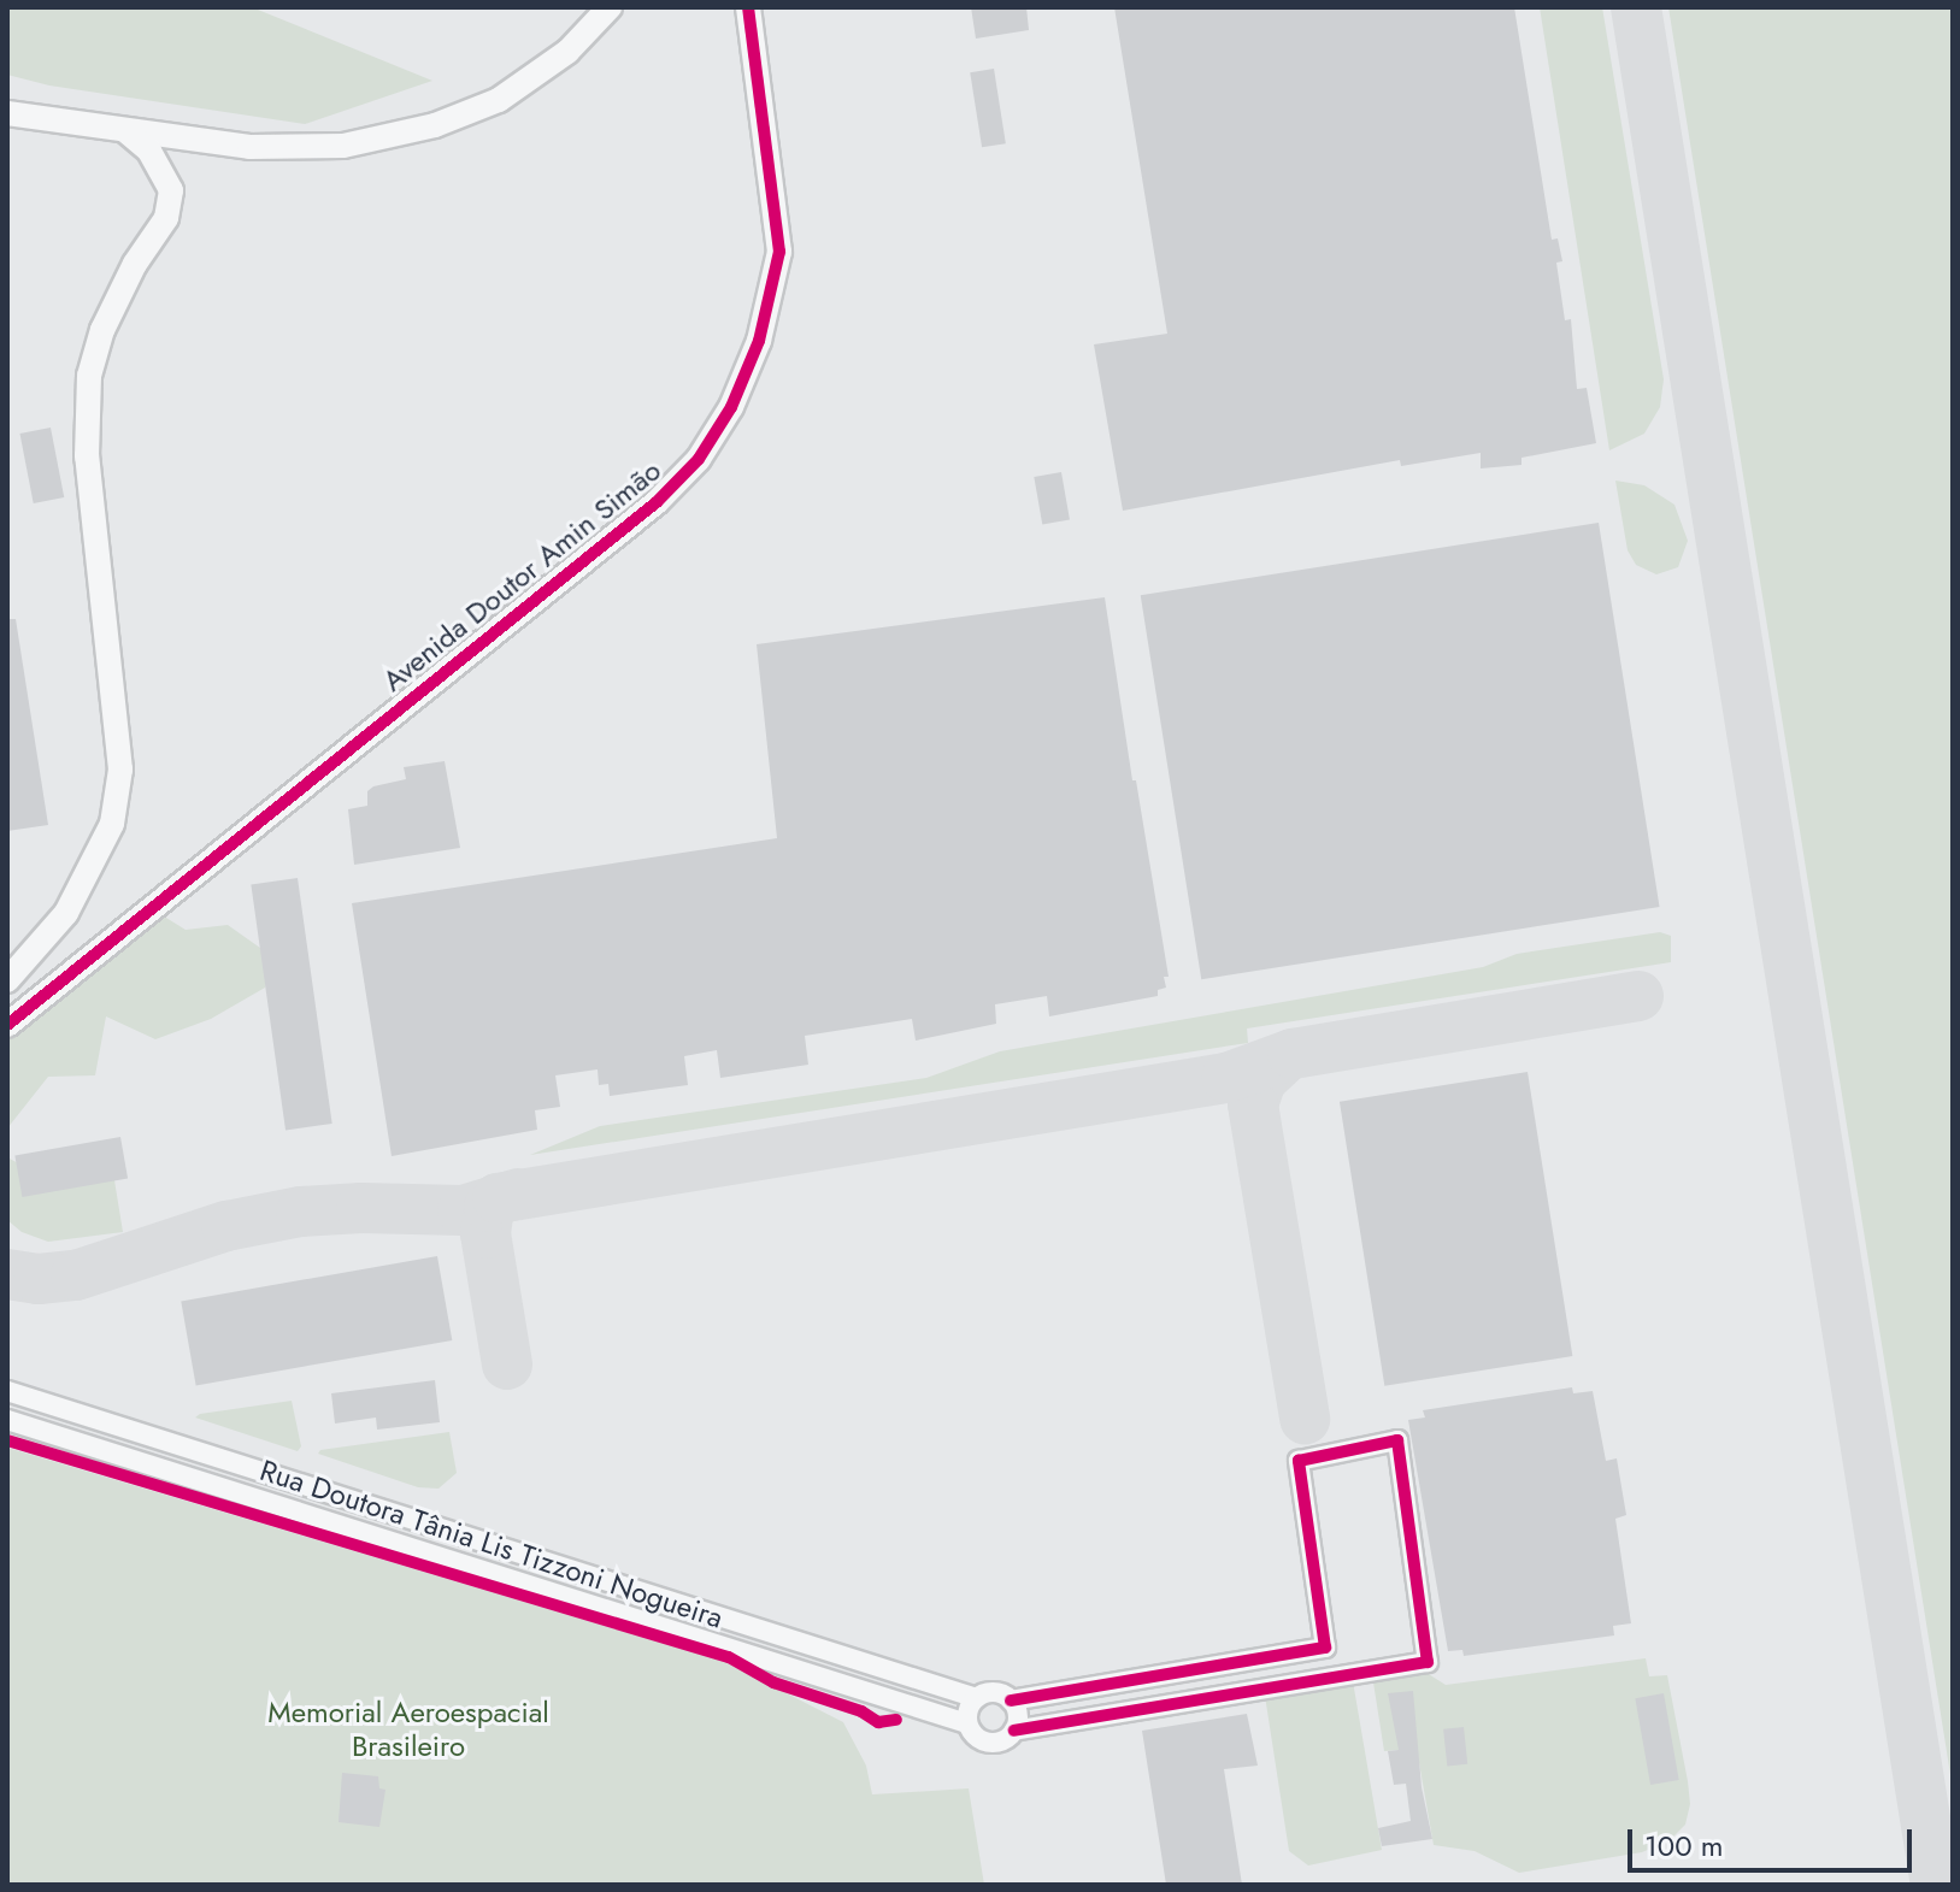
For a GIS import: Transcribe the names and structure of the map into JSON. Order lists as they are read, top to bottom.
{
  "streets": {
    "street": ["Avenida Doutor Amin Simão", "Rua Doutora Tânia Lis Tizzoni Nogueira"]
  },
  "parks": ["Memorial Aeroespacial Brasileiro"],
  "scale_bar": "100 m"
}
